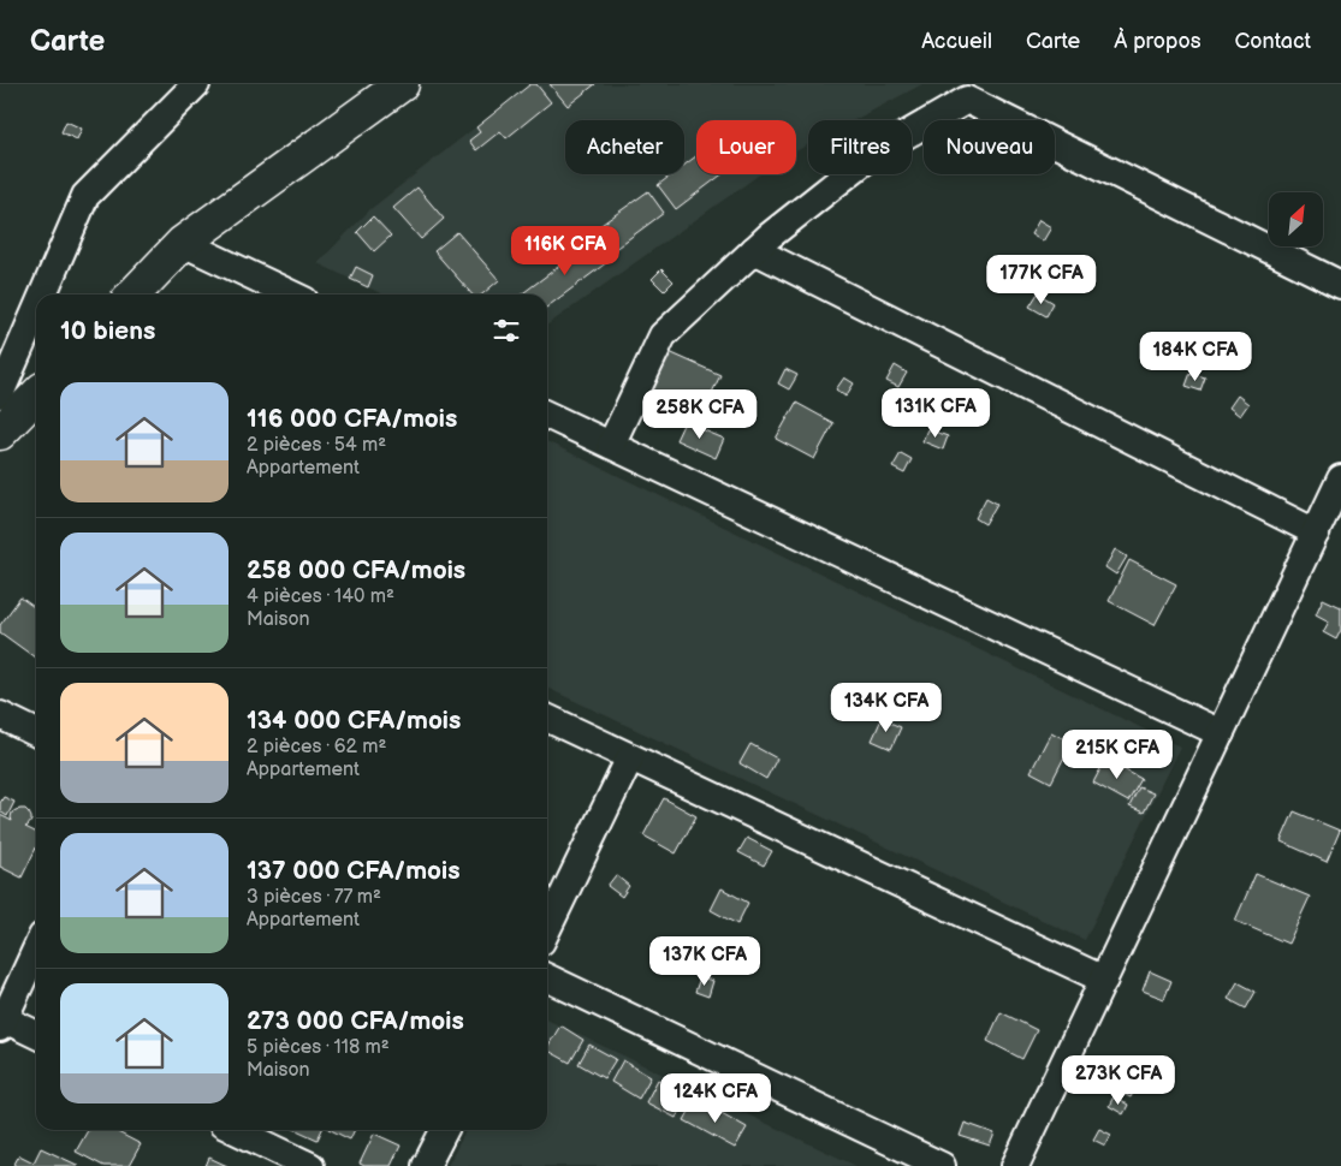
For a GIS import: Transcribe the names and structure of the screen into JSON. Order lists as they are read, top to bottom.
{
  "north": "top right",
  "page": {
    "header": "Carte",
    "nav": [
      "Accueil",
      "Carte",
      "À propos",
      "Contact"
    ],
    "chip": [
      "Acheter",
      "Louer",
      "Filtres",
      "Nouveau"
    ],
    "price": [
      "116K CFA",
      "177K CFA",
      "184K CFA",
      "131K CFA",
      "258K CFA",
      "134K CFA",
      "215K CFA",
      "137K CFA",
      "273K CFA",
      "124K CFA"
    ],
    "heading": "10 biens",
    "list": [
      {
        "name": "116 000 CFA/mois",
        "note": "2 pièces · 54 m² · Appartement"
      },
      {
        "name": "258 000 CFA/mois",
        "note": "4 pièces · 140 m² · Maison"
      },
      {
        "name": "134 000 CFA/mois",
        "note": "2 pièces · 62 m² · Appartement"
      },
      {
        "name": "137 000 CFA/mois",
        "note": "3 pièces · 77 m² · Appartement"
      },
      {
        "name": "273 000 CFA/mois",
        "note": "5 pièces · 118 m² · Maison"
      }
    ]
  }
}
